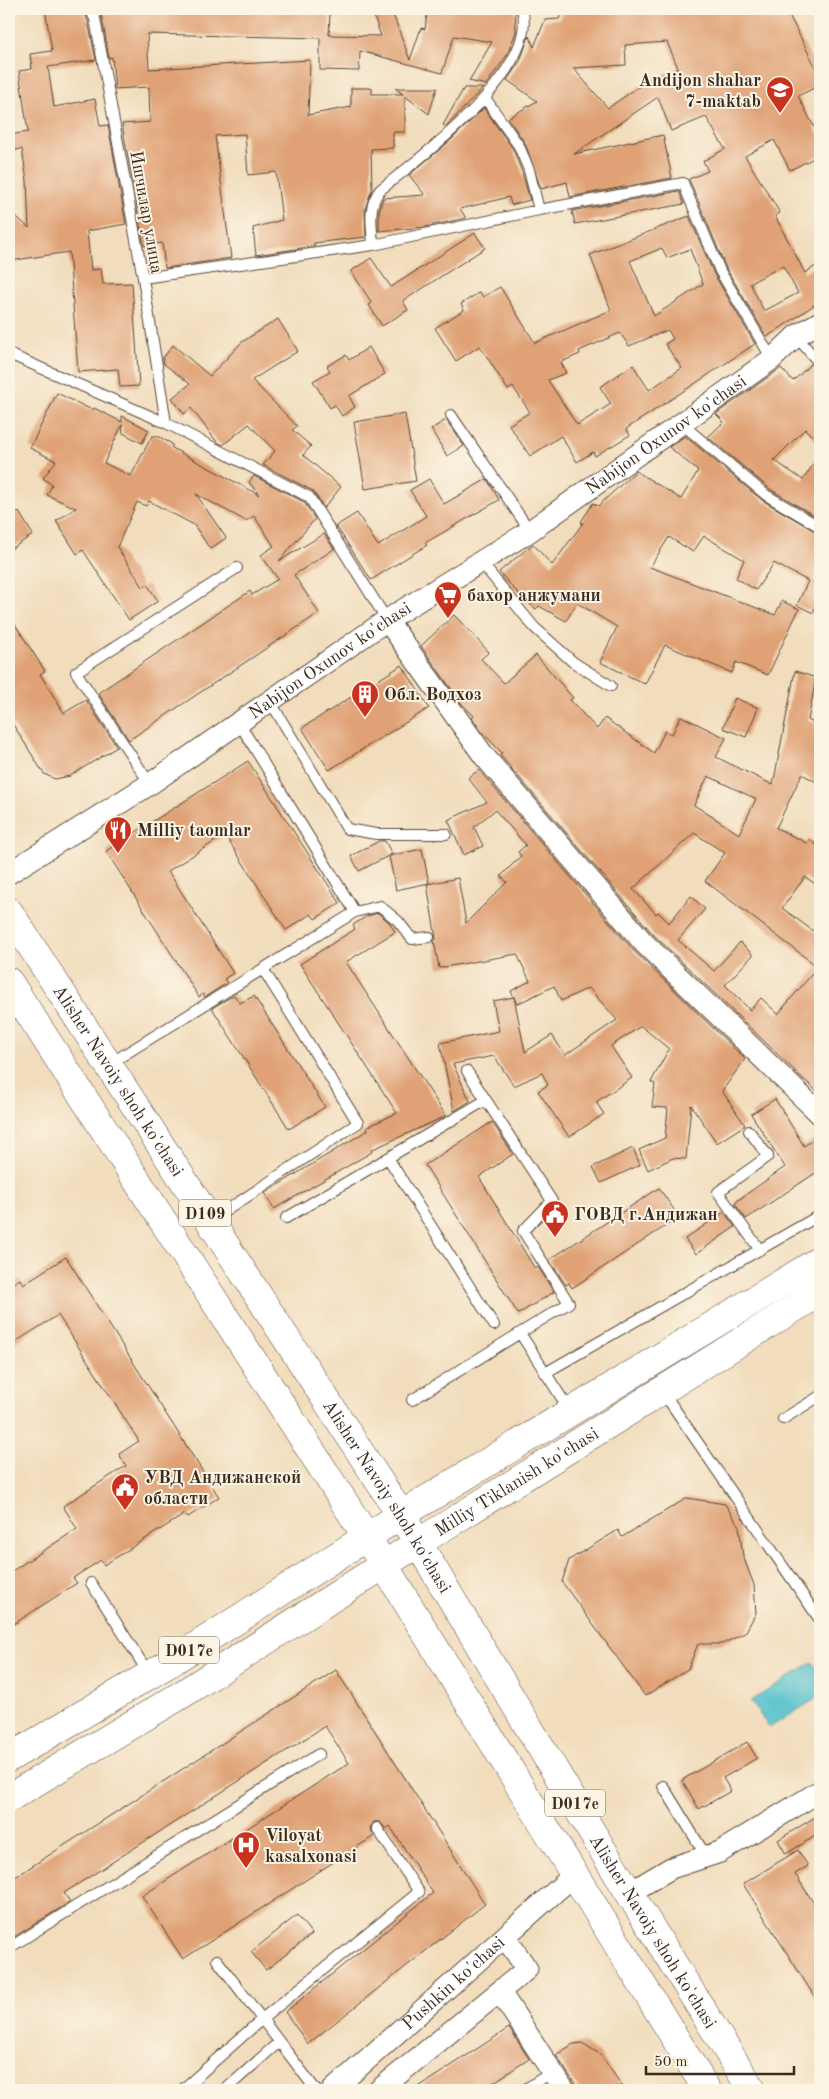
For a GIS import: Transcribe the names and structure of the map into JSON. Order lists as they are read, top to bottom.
{
  "streets": {
    "main road": [
      "Alisher Navoiy shoh ko'chasi",
      "D109",
      "Milliy Tiklanish ko'chasi",
      "D017e"
    ],
    "street": ["Nabijon Oxunov ko'chasi", "Pushkin ko'chasi"],
    "lane": ["Ишчилар улица"]
  },
  "crossings": [
    ["Alisher Navoiy shoh ko'chasi", "Milliy Tiklanish ko'chasi"],
    ["Alisher Navoiy shoh ko'chasi", "Pushkin ko'chasi"]
  ],
  "places": {
    "school or university": ["Andijon shahar 7-maktab"],
    "supermarket": ["бахор анжумани"],
    "building": ["Обл. Водхоз"],
    "restaurant": ["Milliy taomlar"],
    "public building": ["ГОВД г.Андижан", "УВД Андижанской области"],
    "hospital": ["Viloyat kasalxonasi"]
  },
  "scale_bar": "50 m"
}
